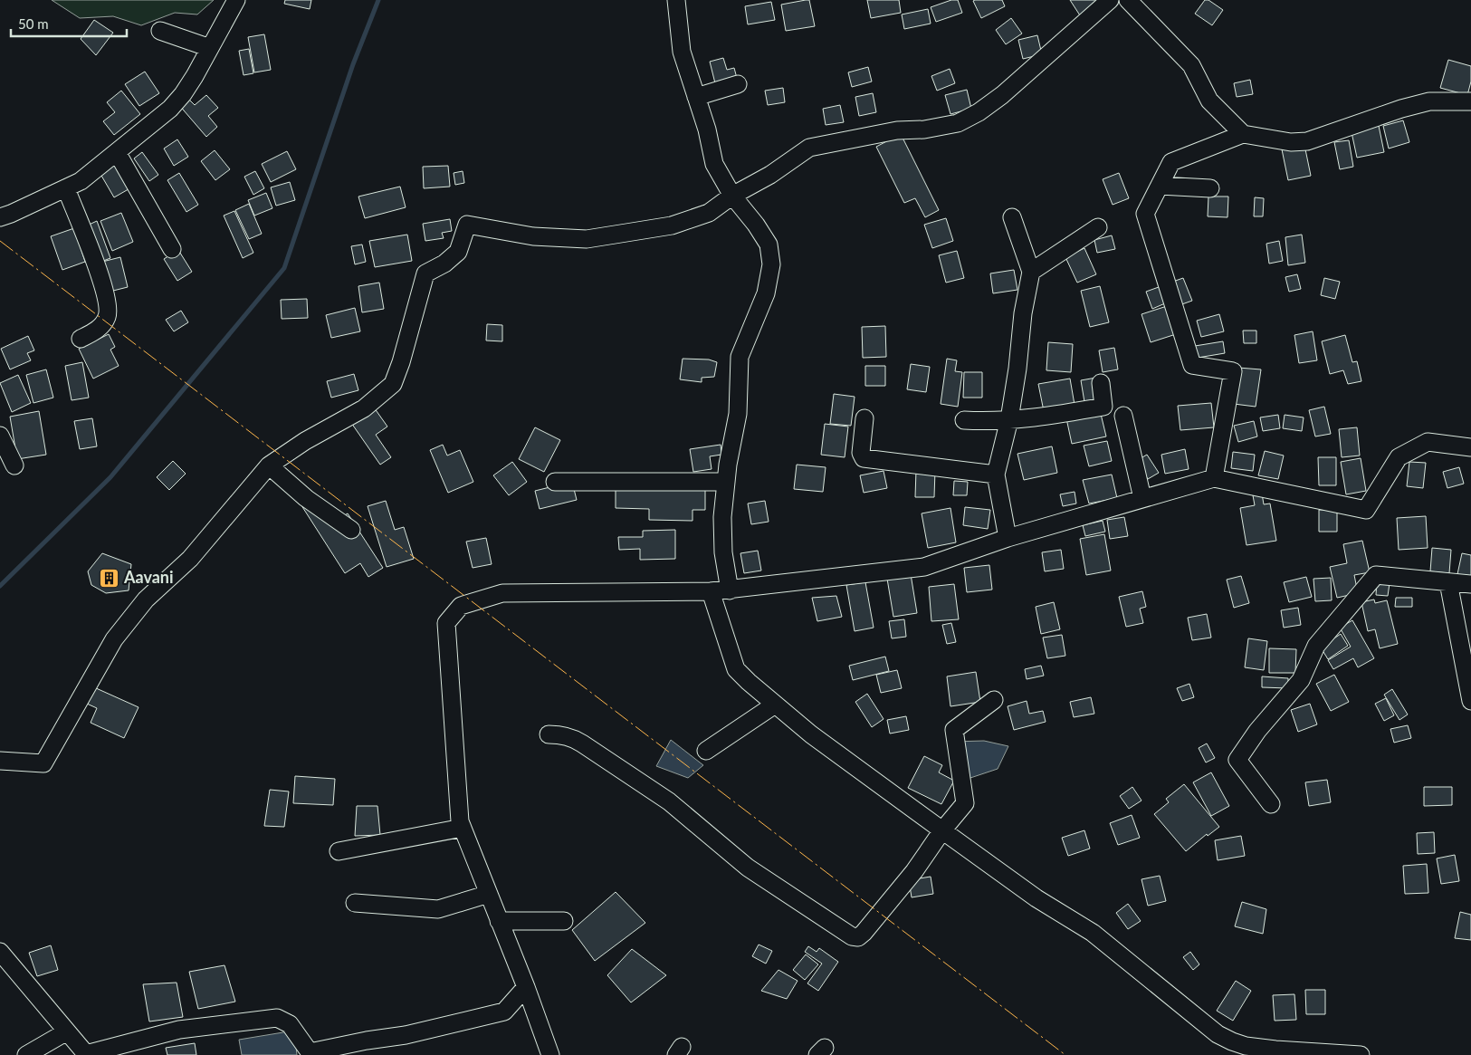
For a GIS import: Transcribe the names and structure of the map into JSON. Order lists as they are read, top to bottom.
{
  "places": {
    "building": ["Aavani"]
  },
  "scale_bar": "50 m"
}
